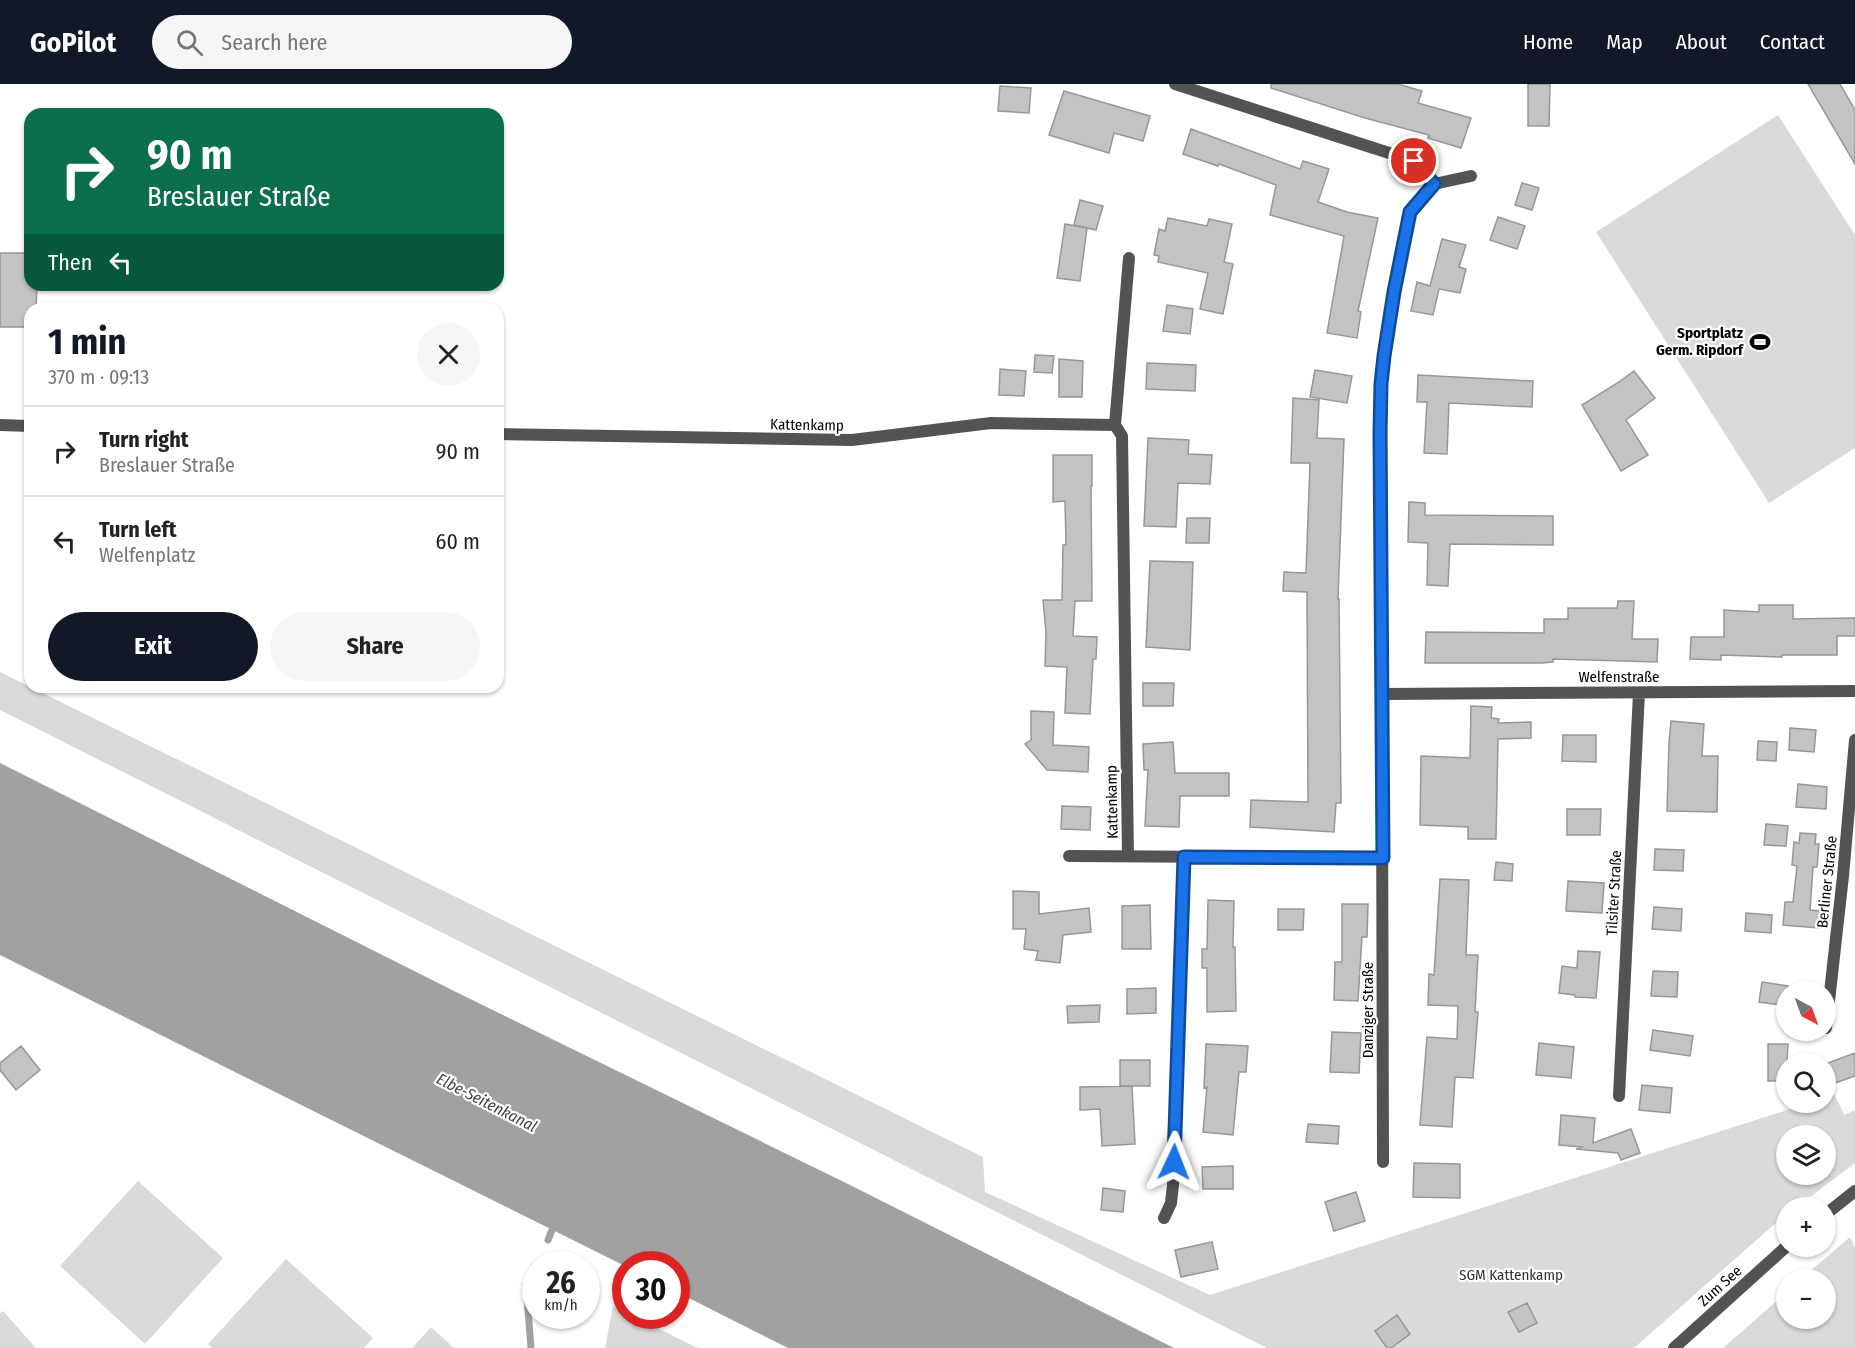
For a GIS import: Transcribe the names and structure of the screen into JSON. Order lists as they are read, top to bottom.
{
  "streets": {
    "street": [
      "Kattenkamp",
      "Welfenstraße",
      "Berliner Straße",
      "Tilsiter Straße",
      "Danziger Straße",
      "Zum See"
    ]
  },
  "crossings": [
    ["Welfenstraße", "Tilsiter Straße"],
    ["Welfenstraße", "Danziger Straße"]
  ],
  "water": ["Elbe-Seitenkanal"],
  "parks": ["SGM Kattenkamp"],
  "places": {
    "sports": ["Sportplatz Germ. Ripdorf"]
  },
  "north": "bottom right",
  "page": {
    "header": "GoPilot",
    "search": "Search here",
    "nav": [
      "Home",
      "Map",
      "About",
      "Contact"
    ],
    "turn": ["90 m", "Breslauer Straße"],
    "then": "Then",
    "heading": ["1 min", "370 m · 09:13"],
    "list": [
      {
        "name": "Turn right",
        "note": "Breslauer Straße",
        "value": "90 m"
      },
      {
        "name": "Turn left",
        "note": "Welfenplatz",
        "value": "60 m"
      }
    ],
    "buttons": ["Exit", "Share"],
    "map_buttons": ["+", "−"],
    "speed": "26 km/h",
    "limit": "30"
  }
}
